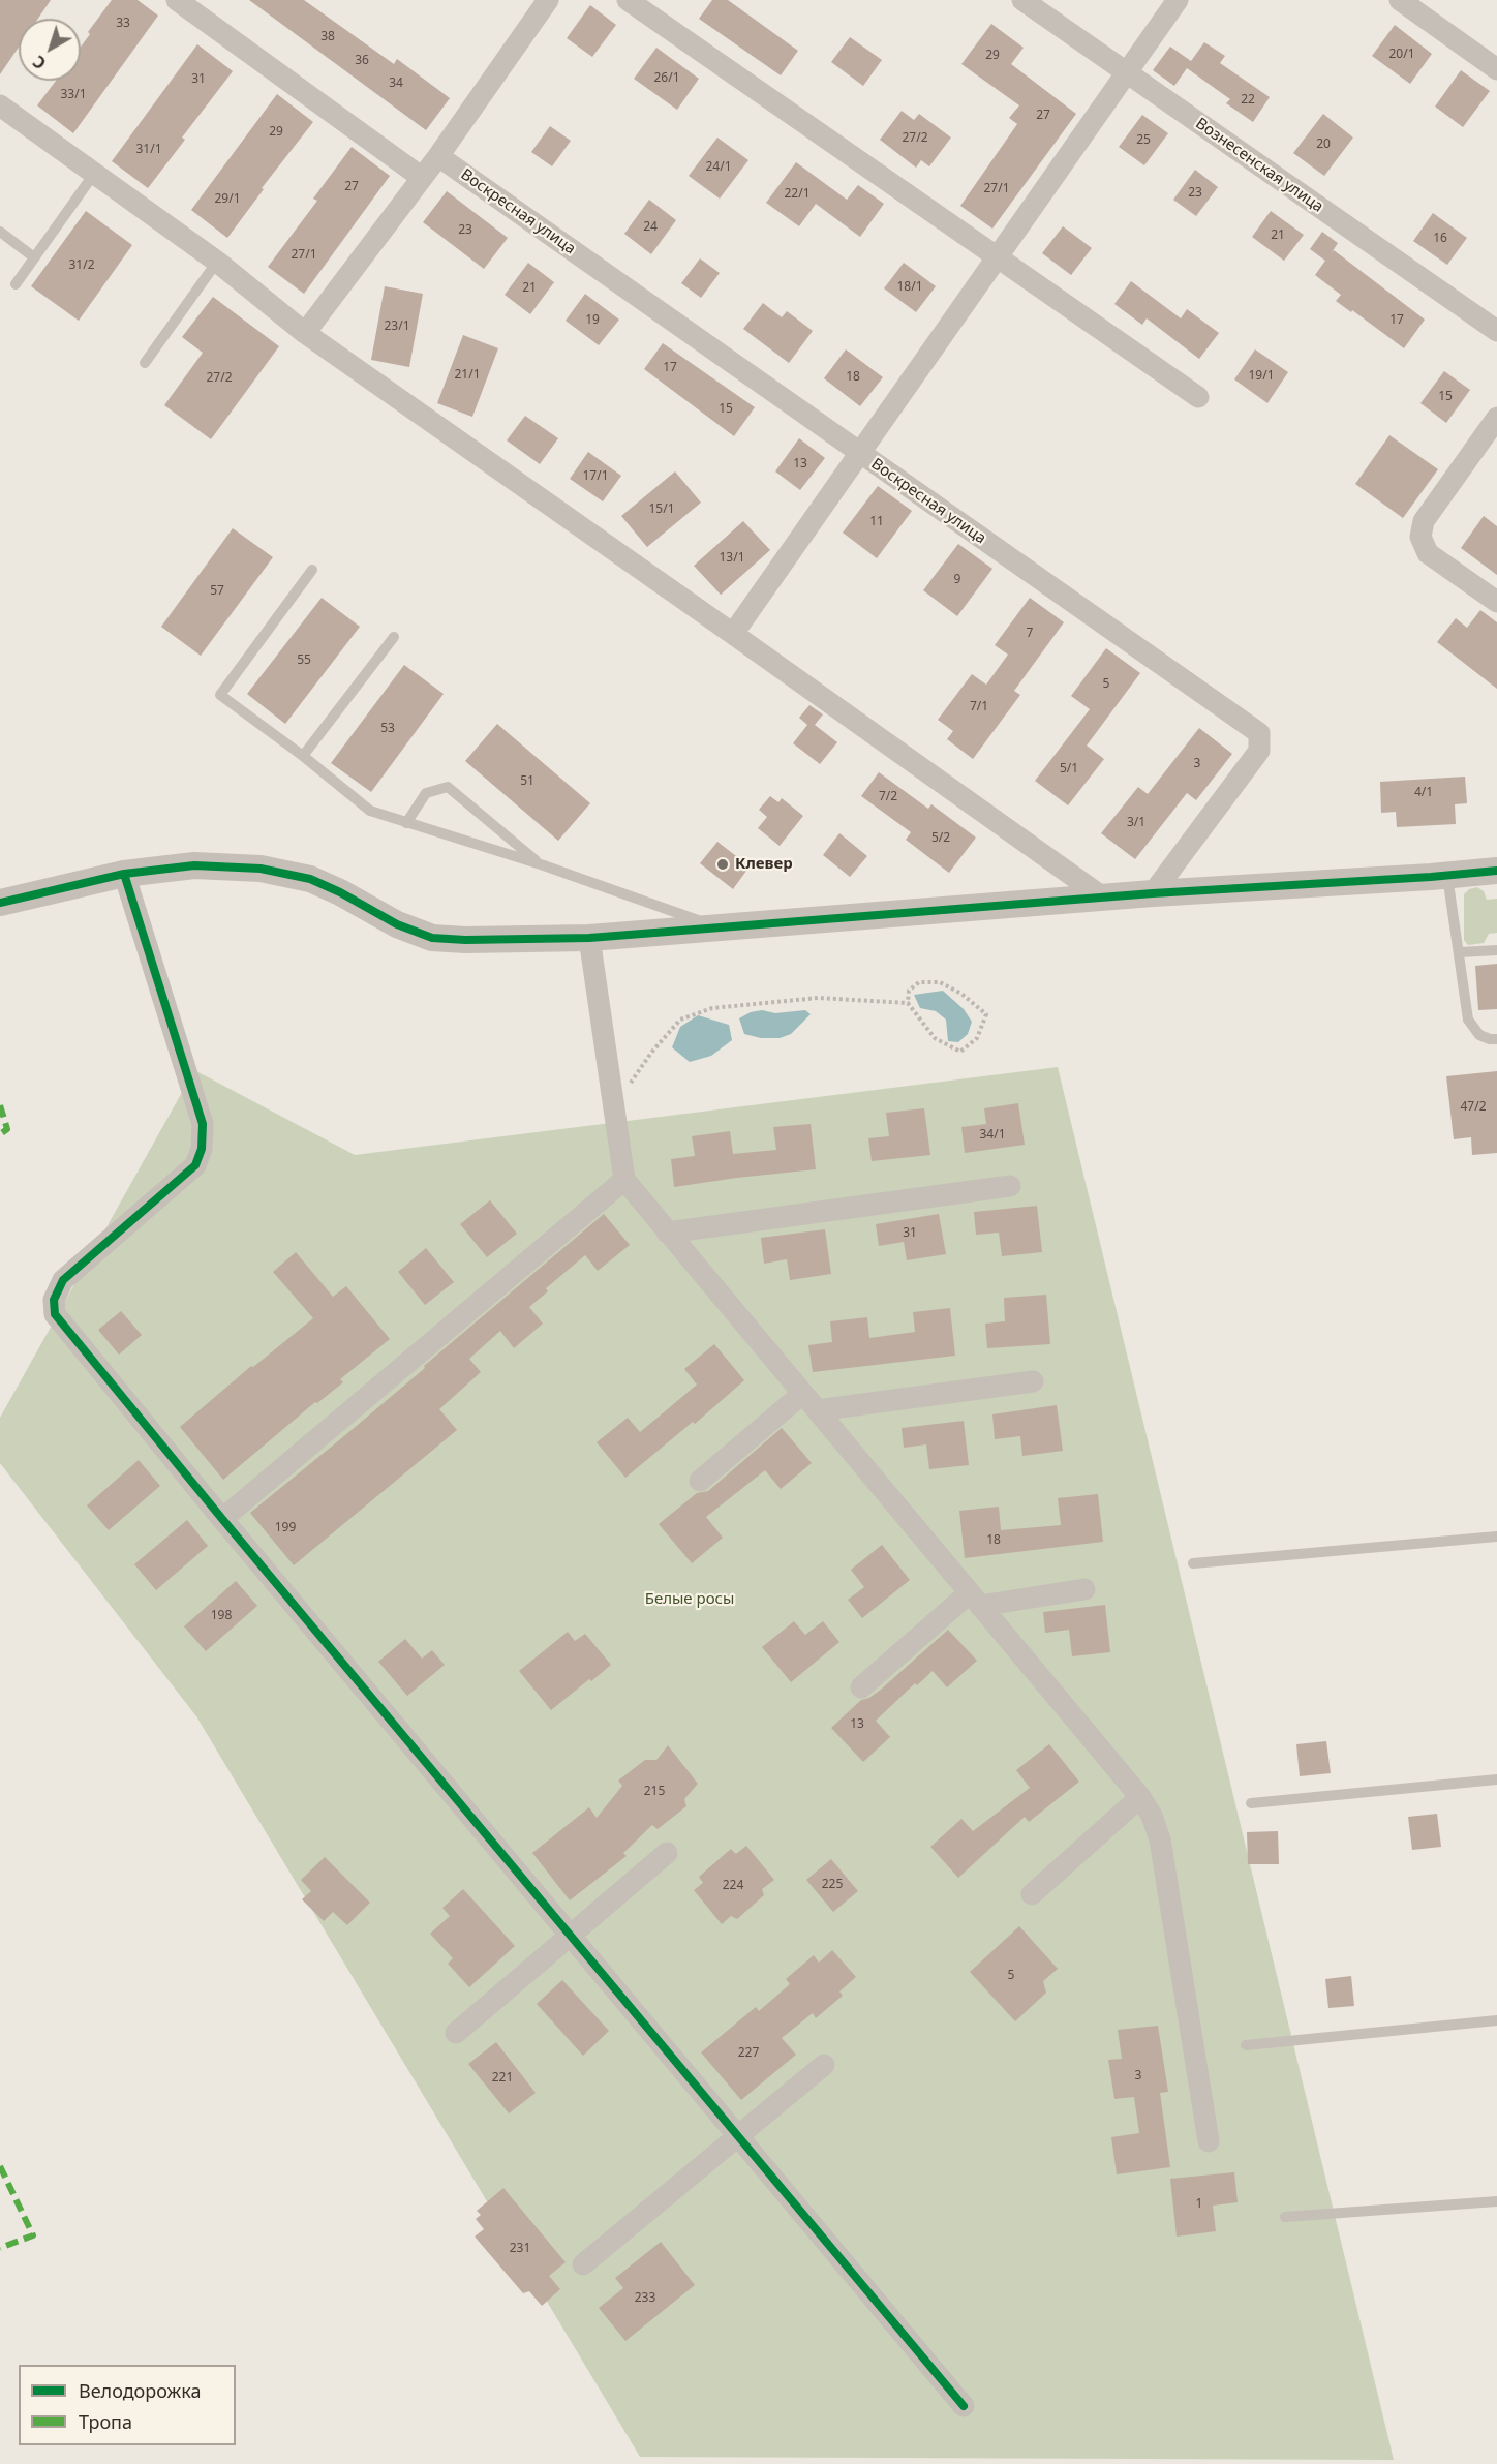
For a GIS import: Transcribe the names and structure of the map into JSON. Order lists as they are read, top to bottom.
{
  "streets": {
    "street": ["Вознесенская улица", "Воскресная улица"]
  },
  "parks": ["Белые росы"],
  "places": ["Клевер"],
  "house_numbers": [
    "33",
    "38",
    "20/1",
    "29",
    "36",
    "26/1",
    "31",
    "34",
    "33/1",
    "22",
    "27",
    "29",
    "27/2",
    "25",
    "20",
    "31/1",
    "24/1",
    "27",
    "27/1",
    "23",
    "22/1",
    "29/1",
    "24",
    "23",
    "21",
    "16",
    "27/1",
    "31/2",
    "18/1",
    "21",
    "19",
    "17",
    "23/1",
    "17",
    "21/1",
    "19/1",
    "18",
    "27/2",
    "15",
    "15",
    "13",
    "17/1",
    "15/1",
    "11",
    "13/1",
    "9",
    "57",
    "7",
    "55",
    "5",
    "7/1",
    "53",
    "3",
    "5/1",
    "51",
    "4/1",
    "7/2",
    "3/1",
    "5/2",
    "47/2",
    "34/1",
    "31",
    "199",
    "18",
    "198",
    "13",
    "215",
    "225",
    "224",
    "5",
    "227",
    "3",
    "221",
    "1",
    "231",
    "233"
  ],
  "legend": ["Велодорожка", "Тропа"],
  "north": "bottom left"
}
